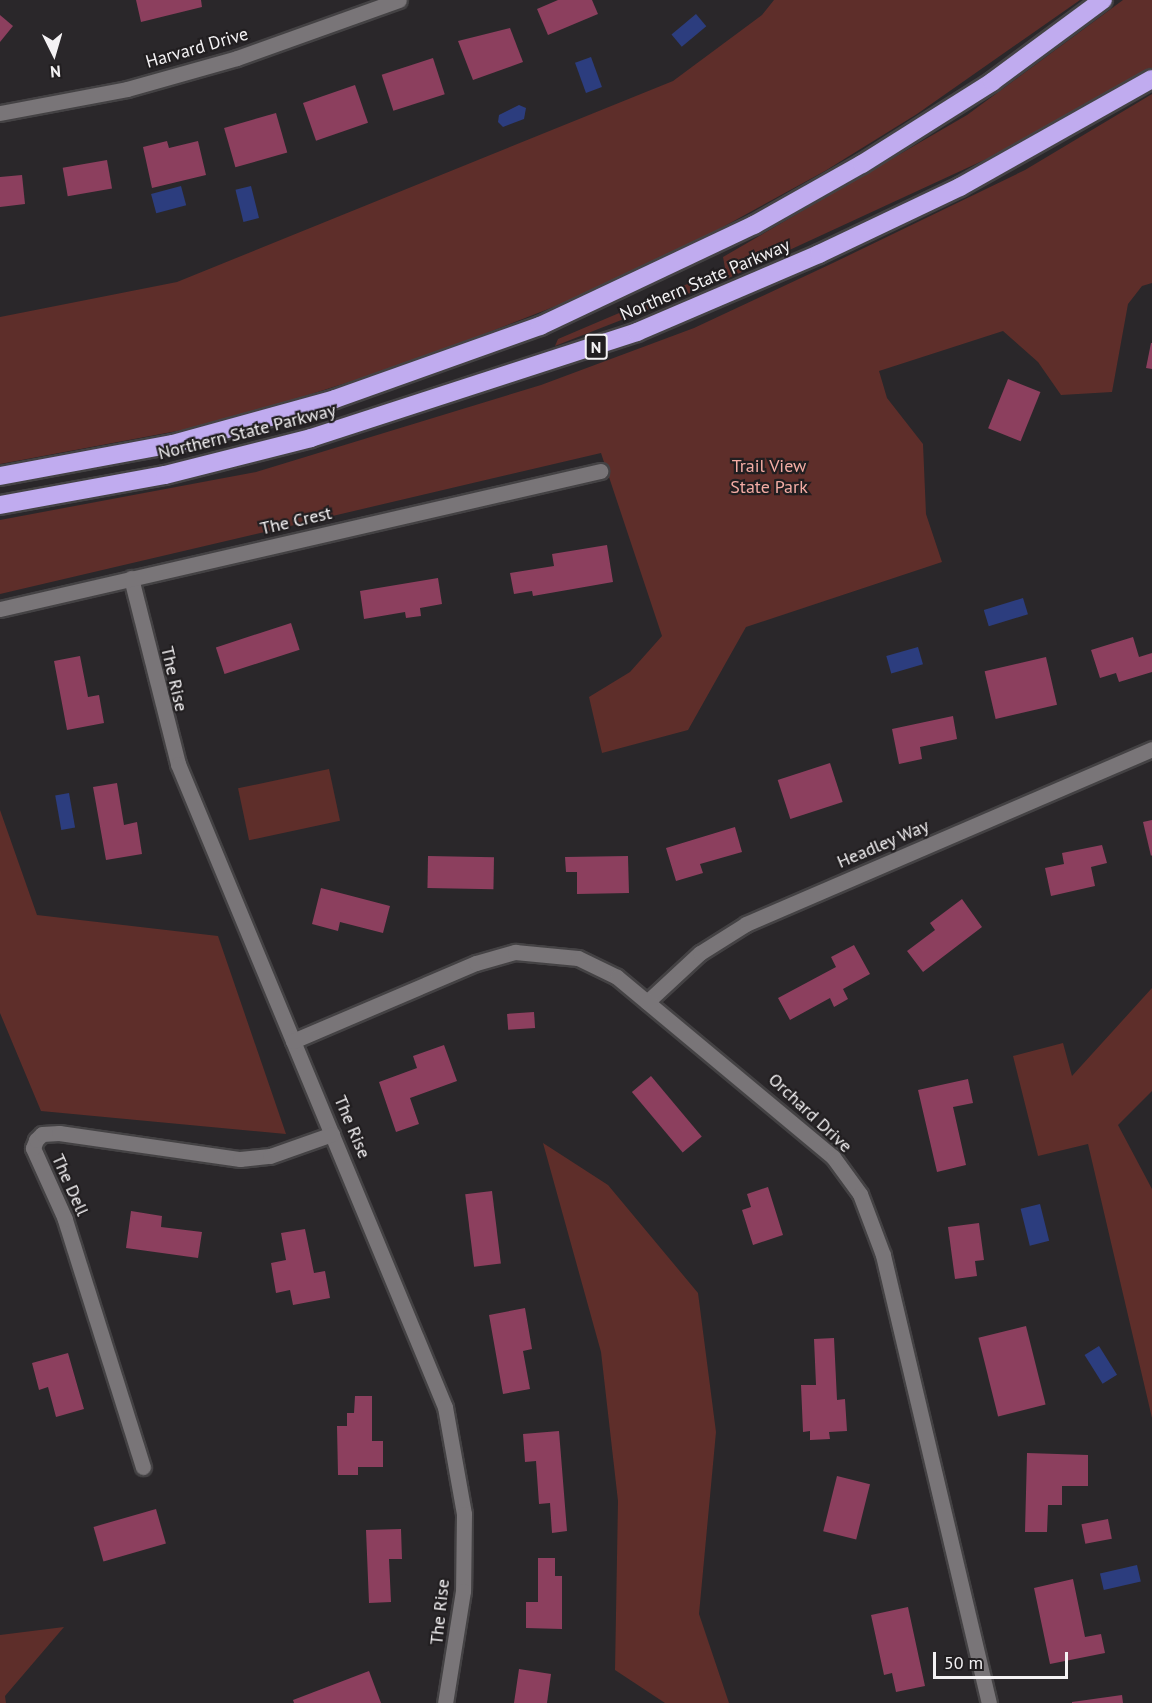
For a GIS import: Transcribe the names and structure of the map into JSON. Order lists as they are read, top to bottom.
{
  "streets": {
    "highway": ["Northern State Parkway", "N"],
    "street": [
      "Harvard Drive",
      "The Crest",
      "The Rise",
      "Headley Way",
      "Orchard Drive",
      "The Dell"
    ]
  },
  "crossings": [
    ["The Crest", "The Rise"],
    ["The Rise", "Orchard Drive"],
    ["The Rise", "The Dell"],
    ["Headley Way", "Orchard Drive"]
  ],
  "parks": ["Trail View State Park"],
  "scale_bar": "50 m",
  "north": "bottom"
}
